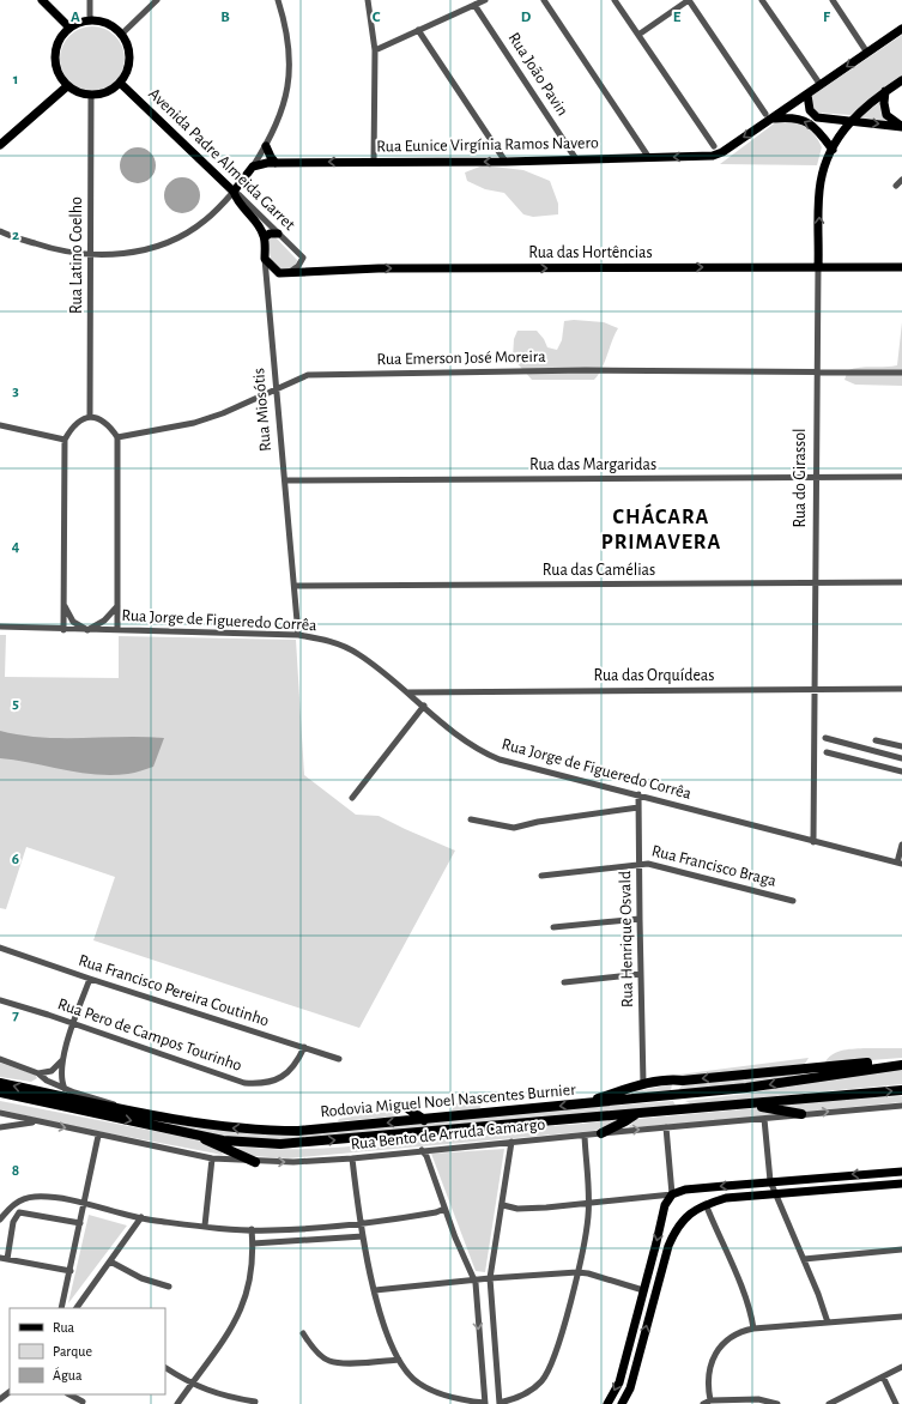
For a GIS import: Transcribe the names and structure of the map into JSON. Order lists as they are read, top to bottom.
{
  "streets": {
    "highway": ["Rodovia Miguel Noel Nascentes Burnier"],
    "main road": [
      "Rua Eunice Virgínia Ramos Navero",
      "Avenida Padre Almeida Garret",
      "Rua das Hortências",
      "Rua Miosótis",
      "Rua do Girassol"
    ],
    "street": [
      "Rua João Pavin",
      "Rua Latino Coelho",
      "Rua Emerson José Moreira",
      "Rua das Margaridas",
      "Rua das Camélias",
      "Rua Jorge de Figueredo Corrêa",
      "Rua das Orquídeas",
      "Rua Francisco Braga",
      "Rua Henrique Osvald",
      "Rua Francisco Pereira Coutinho",
      "Rua Pero de Campos Tourinho",
      "Rua Bento de Arruda Camargo"
    ]
  },
  "crossings": [
    ["Rua João Pavin", "Rua Eunice Virgínia Ramos Navero"],
    ["Avenida Padre Almeida Garret", "Rua das Hortências"],
    ["Avenida Padre Almeida Garret", "Rua Latino Coelho"],
    ["Rua das Hortências", "Rua do Girassol"],
    ["Rua Emerson José Moreira", "Rua Miosótis"],
    ["Rua Emerson José Moreira", "Rua do Girassol"],
    ["Rua Miosótis", "Rua das Margaridas"],
    ["Rua Miosótis", "Rua das Camélias"],
    ["Rua Miosótis", "Rua Jorge de Figueredo Corrêa"],
    ["Rua das Margaridas", "Rua do Girassol"],
    ["Rua do Girassol", "Rua das Camélias"],
    ["Rua do Girassol", "Rua Jorge de Figueredo Corrêa"],
    ["Rua do Girassol", "Rua das Orquídeas"],
    ["Rua Jorge de Figueredo Corrêa", "Rua das Orquídeas"],
    ["Rua Jorge de Figueredo Corrêa", "Rua Henrique Osvald"],
    ["Rua Francisco Braga", "Rua Henrique Osvald"],
    ["Rua Francisco Pereira Coutinho", "Rua Pero de Campos Tourinho"]
  ],
  "one_way": ["Rua Eunice Virgínia Ramos Navero", "Rua das Hortências", "Rua Bento de Arruda Camargo"],
  "districts": ["CHÁCARA PRIMAVERA"],
  "legend": ["Rua", "Parque", "Água"],
  "grid": {
    "columns": [
      "A",
      "B",
      "C",
      "D",
      "E",
      "F"
    ],
    "rows": [
      "1",
      "2",
      "3",
      "4",
      "5",
      "6",
      "7",
      "8"
    ]
  }
}
